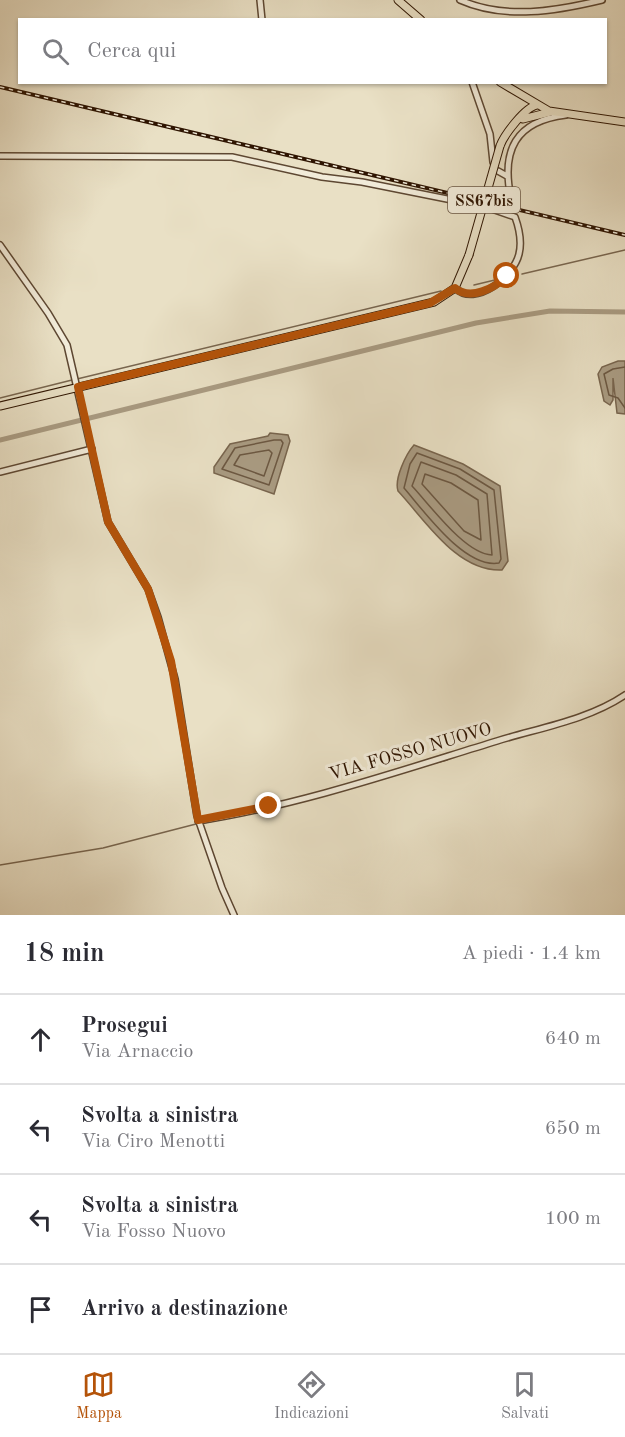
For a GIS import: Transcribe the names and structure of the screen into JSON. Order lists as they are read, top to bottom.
{
  "streets": {
    "main road": ["SS67bis"],
    "street": ["VIA FOSSO NUOVO"]
  },
  "page": {
    "search": "Cerca qui",
    "heading": ["18 min", "A piedi · 1.4 km"],
    "list": [
      ["Prosegui", "Via Arnaccio", "640 m"],
      ["Svolta a sinistra", "Via Ciro Menotti", "650 m"],
      ["Svolta a sinistra", "Via Fosso Nuovo", "100 m"],
      "Arrivo a destinazione"
    ],
    "nav": ["Mappa", "Indicazioni", "Salvati"]
  }
}
